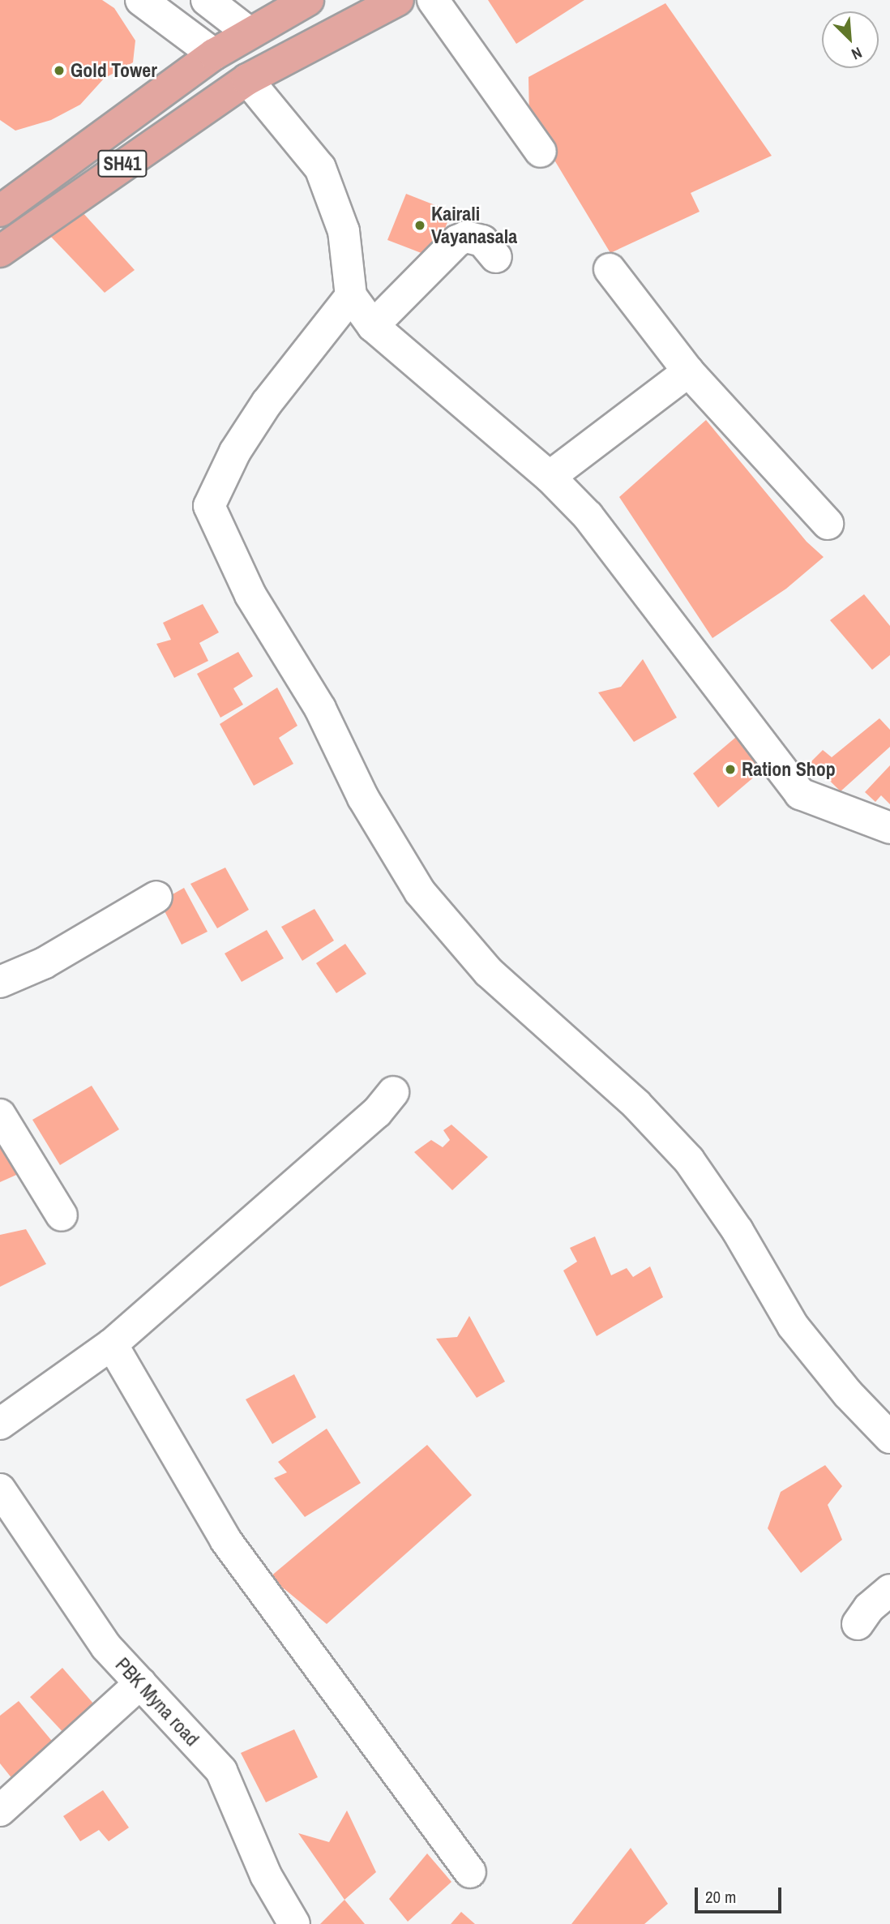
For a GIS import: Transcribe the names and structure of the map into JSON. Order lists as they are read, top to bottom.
{
  "streets": {
    "main road": ["SH41"],
    "street": ["PBK Myna road"]
  },
  "places": ["Gold Tower", "Kairali Vayanasala", "Ration Shop"],
  "scale_bar": "20 m",
  "north": "bottom right"
}
